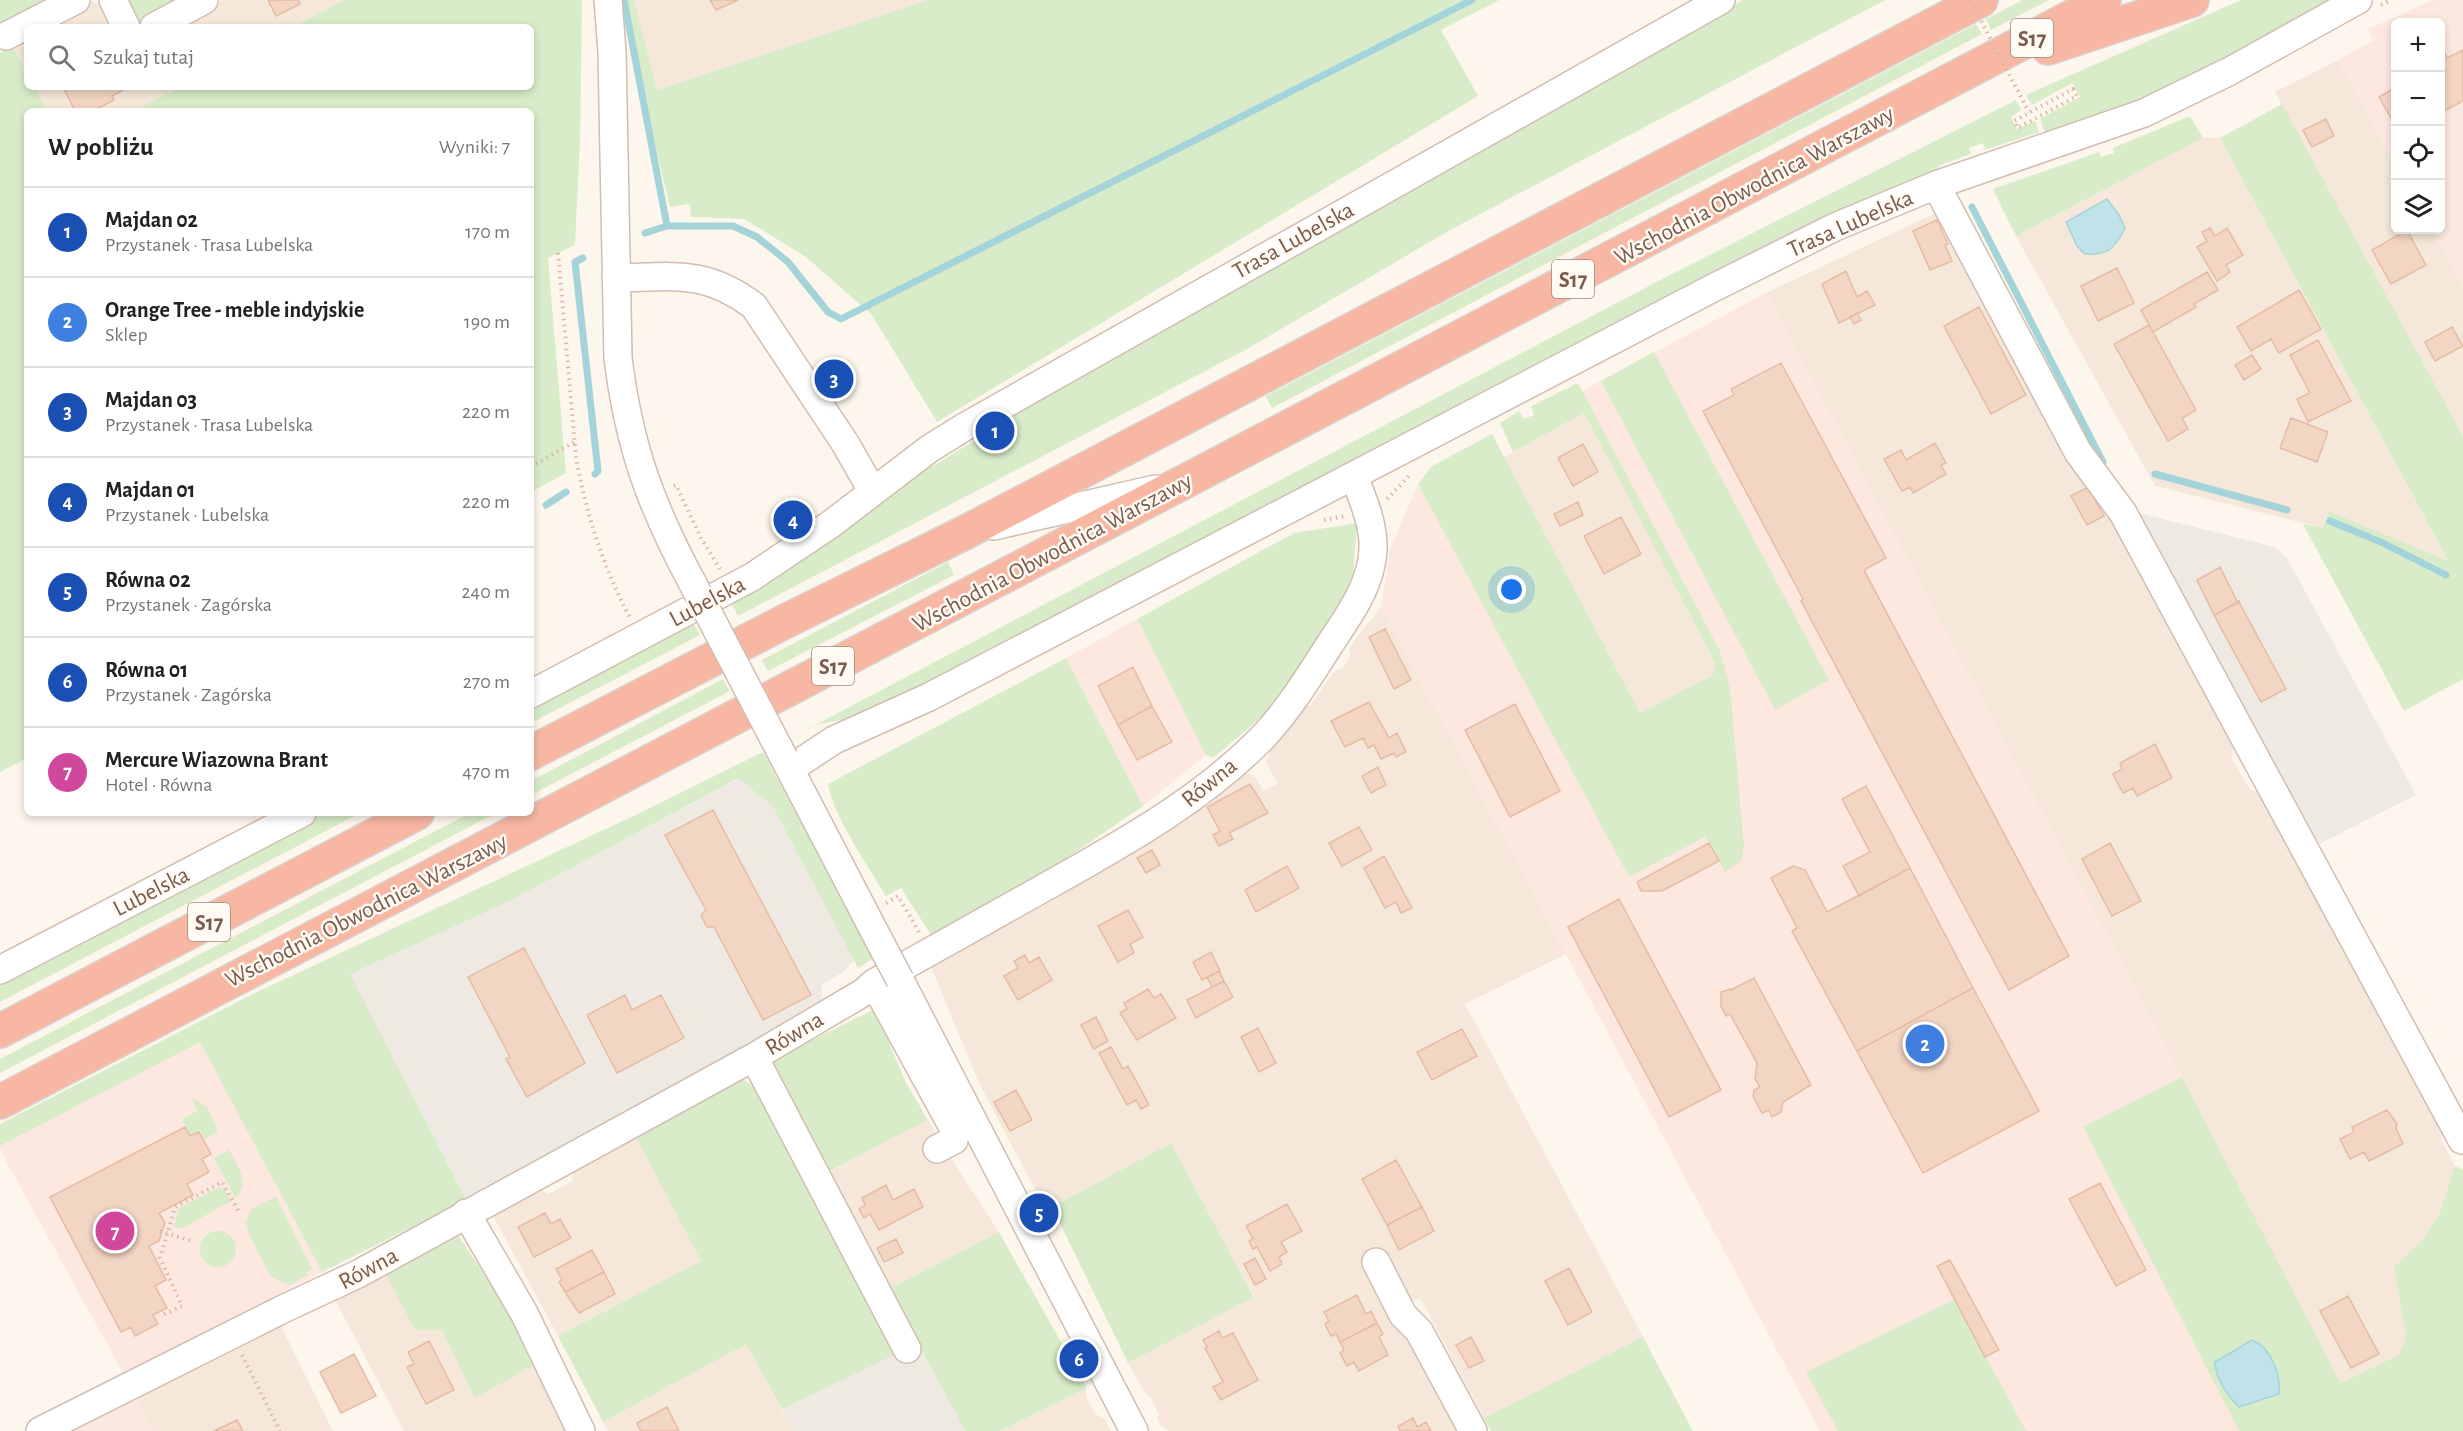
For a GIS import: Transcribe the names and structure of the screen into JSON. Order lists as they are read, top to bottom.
{
  "streets": {
    "highway": ["S17", "Wschodnia Obwodnica Warszawy"],
    "street": ["Trasa Lubelska", "Lubelska", "Równa"]
  },
  "crossings": [
    ["Trasa Lubelska", "Lubelska"],
    ["Trasa Lubelska", "Równa"]
  ],
  "page": {
    "map_buttons": ["+", "−"],
    "search": "Szukaj tutaj",
    "heading": ["W pobliżu", "Wyniki: 7"],
    "list": [
      {
        "mark": "1",
        "name": "Majdan 02",
        "note": "Przystanek · Trasa Lubelska",
        "value": "170 m"
      },
      {
        "mark": "2",
        "name": "Orange Tree - meble indyjskie",
        "note": "Sklep",
        "value": "190 m"
      },
      {
        "mark": "3",
        "name": "Majdan 03",
        "note": "Przystanek · Trasa Lubelska",
        "value": "220 m"
      },
      {
        "mark": "4",
        "name": "Majdan 01",
        "note": "Przystanek · Lubelska",
        "value": "220 m"
      },
      {
        "mark": "5",
        "name": "Równa 02",
        "note": "Przystanek · Zagórska",
        "value": "240 m"
      },
      {
        "mark": "6",
        "name": "Równa 01",
        "note": "Przystanek · Zagórska",
        "value": "270 m"
      },
      {
        "mark": "7",
        "name": "Mercure Wiazowna Brant",
        "note": "Hotel · Równa",
        "value": "470 m"
      }
    ],
    "pins": [
      "3",
      "1",
      "4",
      "2",
      "5",
      "7",
      "6"
    ]
  }
}
